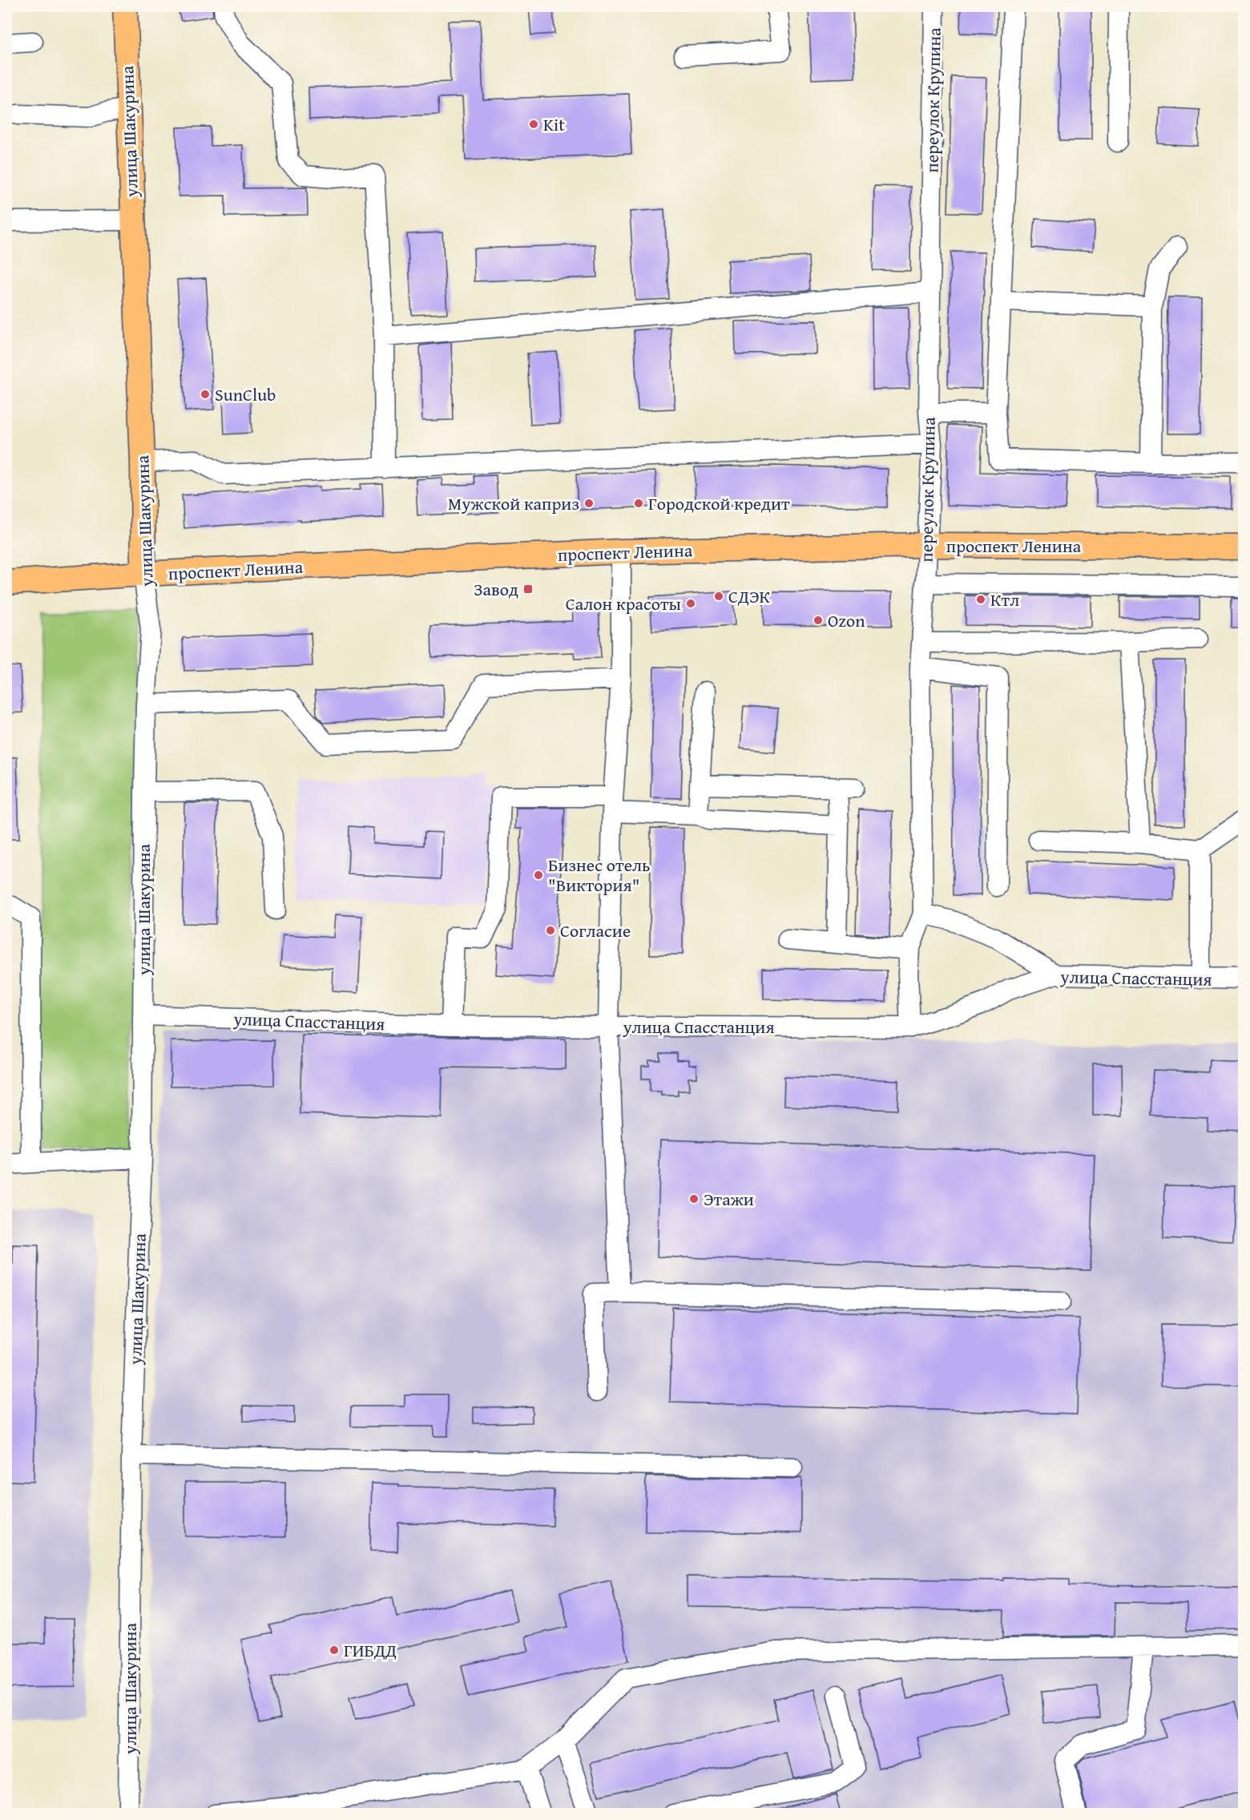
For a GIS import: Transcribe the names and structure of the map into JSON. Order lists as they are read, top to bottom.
{
  "streets": {
    "main road": ["улица Шакурина", "проспект Ленина"],
    "street": ["переулок Крупина", "улица Спасстанция"]
  },
  "crossings": [
    ["переулок Крупина", "проспект Ленина"],
    ["переулок Крупина", "улица Спасстанция"],
    ["улица Шакурина", "проспект Ленина"],
    ["улица Шакурина", "улица Спасстанция"]
  ],
  "places": {
    "other": [
      "Kit",
      "SunClub",
      "Мужской каприз",
      "Городской кредит",
      "СДЭК",
      "Ктл",
      "Салон красоты",
      "Ozon",
      "Бизнес отель \"Виктория\"",
      "Согласие",
      "Этажи",
      "ГИБДД"
    ],
    "transit": ["Завод"]
  }
}
